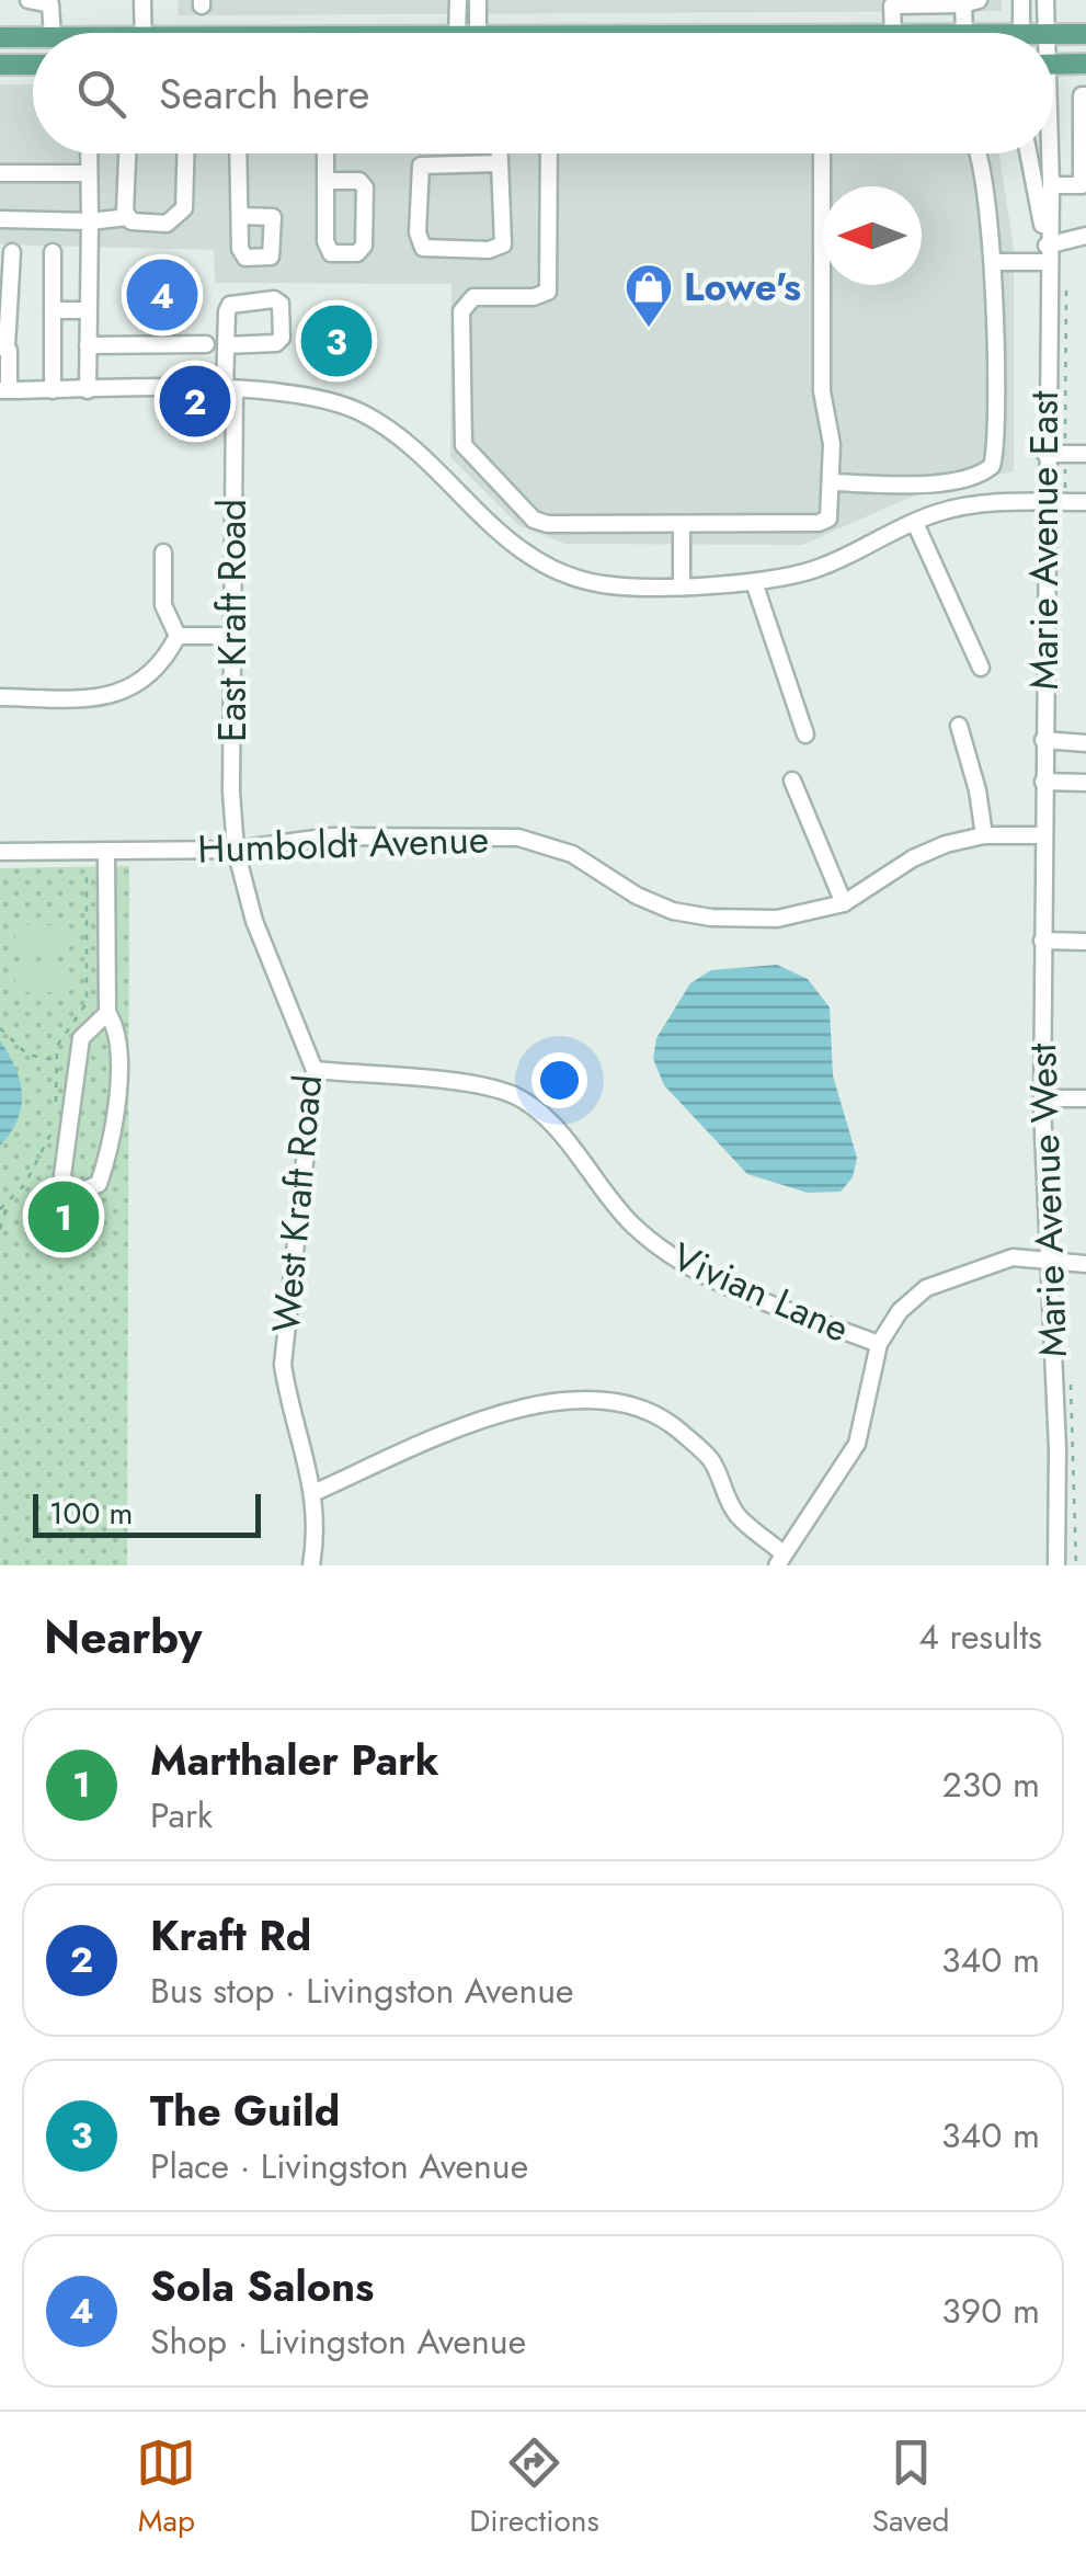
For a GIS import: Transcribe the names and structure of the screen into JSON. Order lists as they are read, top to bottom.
{
  "streets": {
    "street": [
      "Marie Avenue East",
      "East Kraft Road",
      "Humboldt Avenue",
      "Marie Avenue West",
      "West Kraft Road",
      "Vivian Lane"
    ]
  },
  "crossings": [
    ["Marie Avenue East", "Humboldt Avenue"],
    ["Marie Avenue East", "Marie Avenue West"],
    ["East Kraft Road", "Humboldt Avenue"],
    ["East Kraft Road", "West Kraft Road"],
    ["Humboldt Avenue", "Marie Avenue West"],
    ["Humboldt Avenue", "West Kraft Road"],
    ["West Kraft Road", "Vivian Lane"]
  ],
  "places": {
    "shop": ["Lowe's"]
  },
  "scale_bar": "100 m",
  "north": "left",
  "page": {
    "search": "Search here",
    "pins": [
      "4",
      "3",
      "2",
      "1"
    ],
    "scale": "100 m",
    "heading": ["Nearby", "4 results"],
    "list": [
      {
        "mark": "1",
        "name": "Marthaler Park",
        "note": "Park",
        "value": "230 m"
      },
      {
        "mark": "2",
        "name": "Kraft Rd",
        "note": "Bus stop · Livingston Avenue",
        "value": "340 m"
      },
      {
        "mark": "3",
        "name": "The Guild",
        "note": "Place · Livingston Avenue",
        "value": "340 m"
      },
      {
        "mark": "4",
        "name": "Sola Salons",
        "note": "Shop · Livingston Avenue",
        "value": "390 m"
      }
    ],
    "nav": ["Map", "Directions", "Saved"]
  }
}
